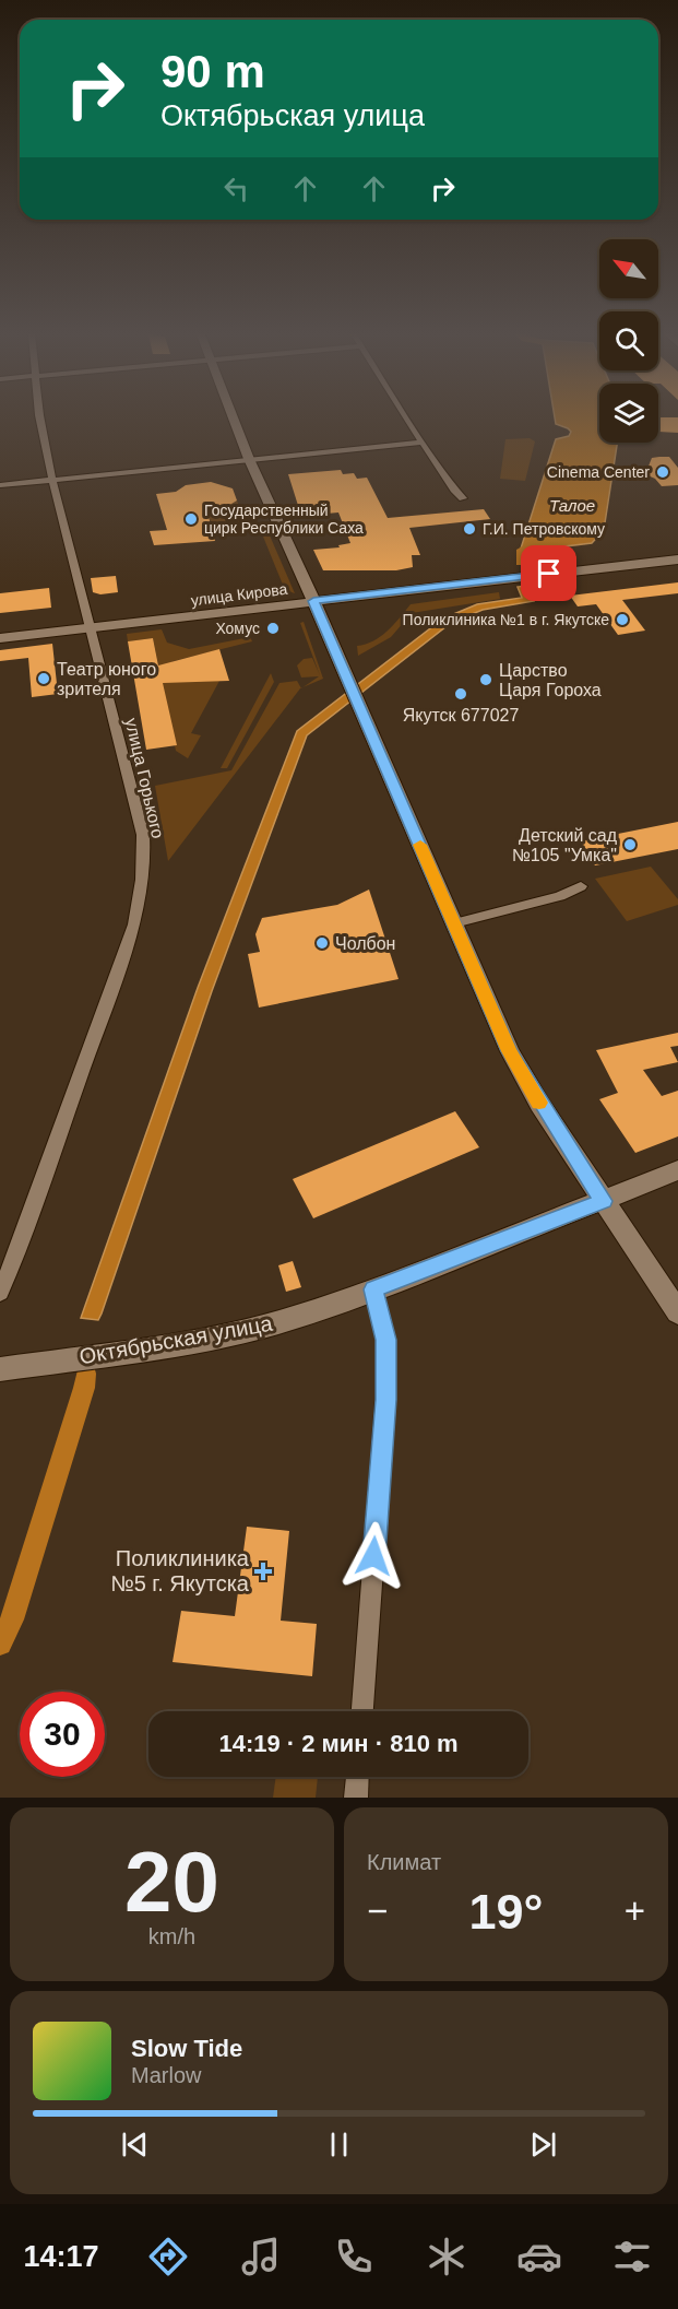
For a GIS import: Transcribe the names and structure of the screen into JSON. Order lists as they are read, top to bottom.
{
  "streets": {
    "main road": ["улица Кирова", "Октябрьская улица"],
    "street": ["улица Горького"]
  },
  "crossings": [
    ["улица Кирова", "улица Горького"]
  ],
  "water": ["Талое"],
  "places": {
    "other": [
      "Cinema Center",
      "Государственный цирк Республики Саха",
      "Г.И. Петровскому",
      "Поликлиника №1 в г. Якутске",
      "Хомус",
      "Театр юного зрителя",
      "Царство Царя Гороха",
      "Якутск 677027",
      "Детский сад №105 \"Умка\"",
      "Чолбон"
    ],
    "health": ["Поликлиника №5 г. Якутска"]
  },
  "north": "top left",
  "page": {
    "turn": ["90 m", "Октябрьская улица"],
    "limit": "30",
    "trip": "14:19 · 2 мин · 810 m",
    "tile": [
      ["20", "km/h"],
      "Климат"
    ],
    "heat": ["−", "19°", "+"],
    "song": ["Slow Tide", "Marlow"],
    "tabs": "14:17"
  }
}
